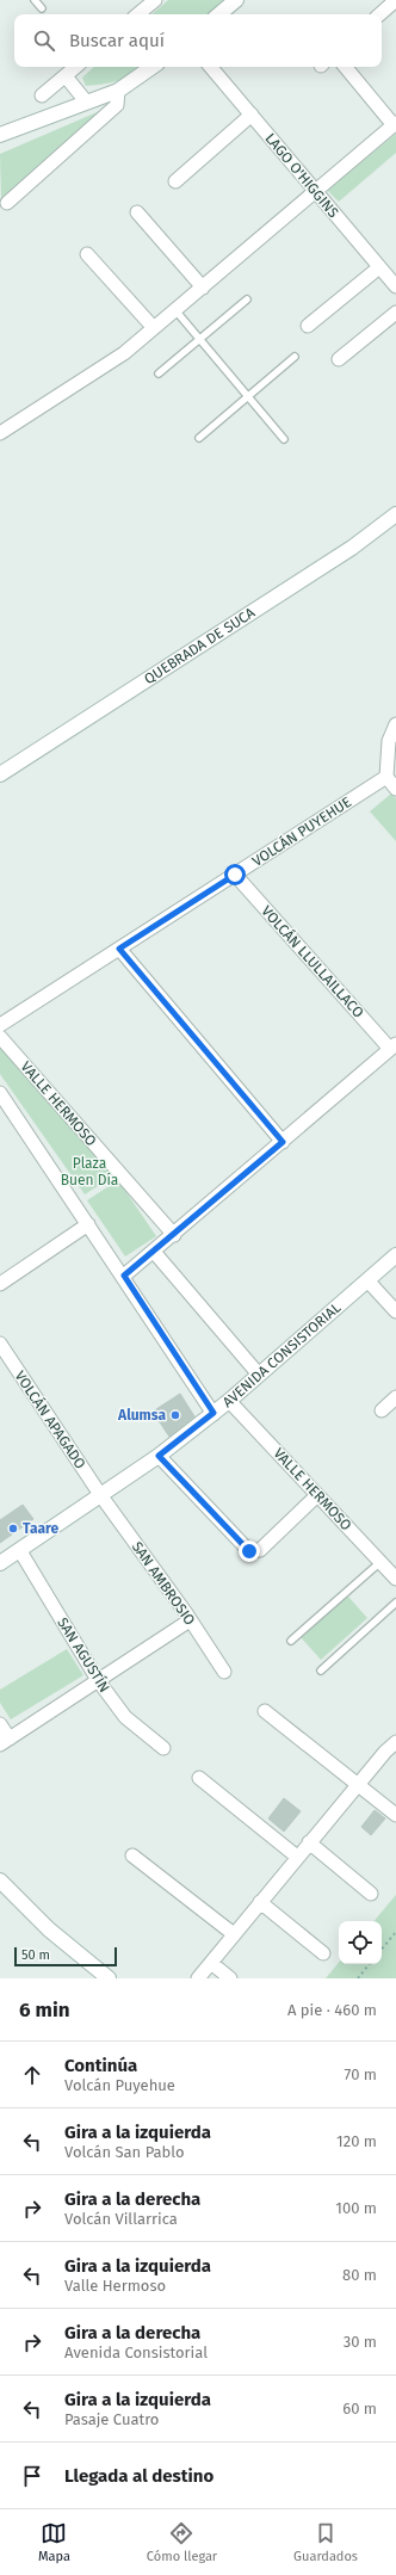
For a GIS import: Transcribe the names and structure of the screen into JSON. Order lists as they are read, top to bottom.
{
  "streets": {
    "street": [
      "LAGO O'HIGGINS",
      "QUEBRADA DE SUCA",
      "VOLCÁN PUYEHUE",
      "VOLCÁN LLULLAILLACO",
      "VALLE HERMOSO",
      "AVENIDA CONSISTORIAL",
      "VOLCÁN APAGADO",
      "SAN AMBROSIO",
      "SAN AGUSTÍN"
    ]
  },
  "crossings": [
    ["VOLCÁN PUYEHUE", "VOLCÁN LLULLAILLACO"],
    ["VALLE HERMOSO", "AVENIDA CONSISTORIAL"],
    ["AVENIDA CONSISTORIAL", "VOLCÁN APAGADO"],
    ["AVENIDA CONSISTORIAL", "SAN AMBROSIO"],
    ["AVENIDA CONSISTORIAL", "SAN AGUSTÍN"],
    ["VOLCÁN APAGADO", "SAN AMBROSIO"]
  ],
  "parks": ["Plaza Buen Día"],
  "places": ["Alumsa", "Taare"],
  "scale_bar": "50 m",
  "page": {
    "search": "Buscar aquí",
    "scale": "50 m",
    "heading": ["6 min", "A pie · 460 m"],
    "list": [
      ["Continúa", "Volcán Puyehue", "70 m"],
      ["Gira a la izquierda", "Volcán San Pablo", "120 m"],
      ["Gira a la derecha", "Volcán Villarrica", "100 m"],
      ["Gira a la izquierda", "Valle Hermoso", "80 m"],
      ["Gira a la derecha", "Avenida Consistorial", "30 m"],
      ["Gira a la izquierda", "Pasaje Cuatro", "60 m"],
      "Llegada al destino"
    ],
    "nav": ["Mapa", "Cómo llegar", "Guardados"]
  }
}
